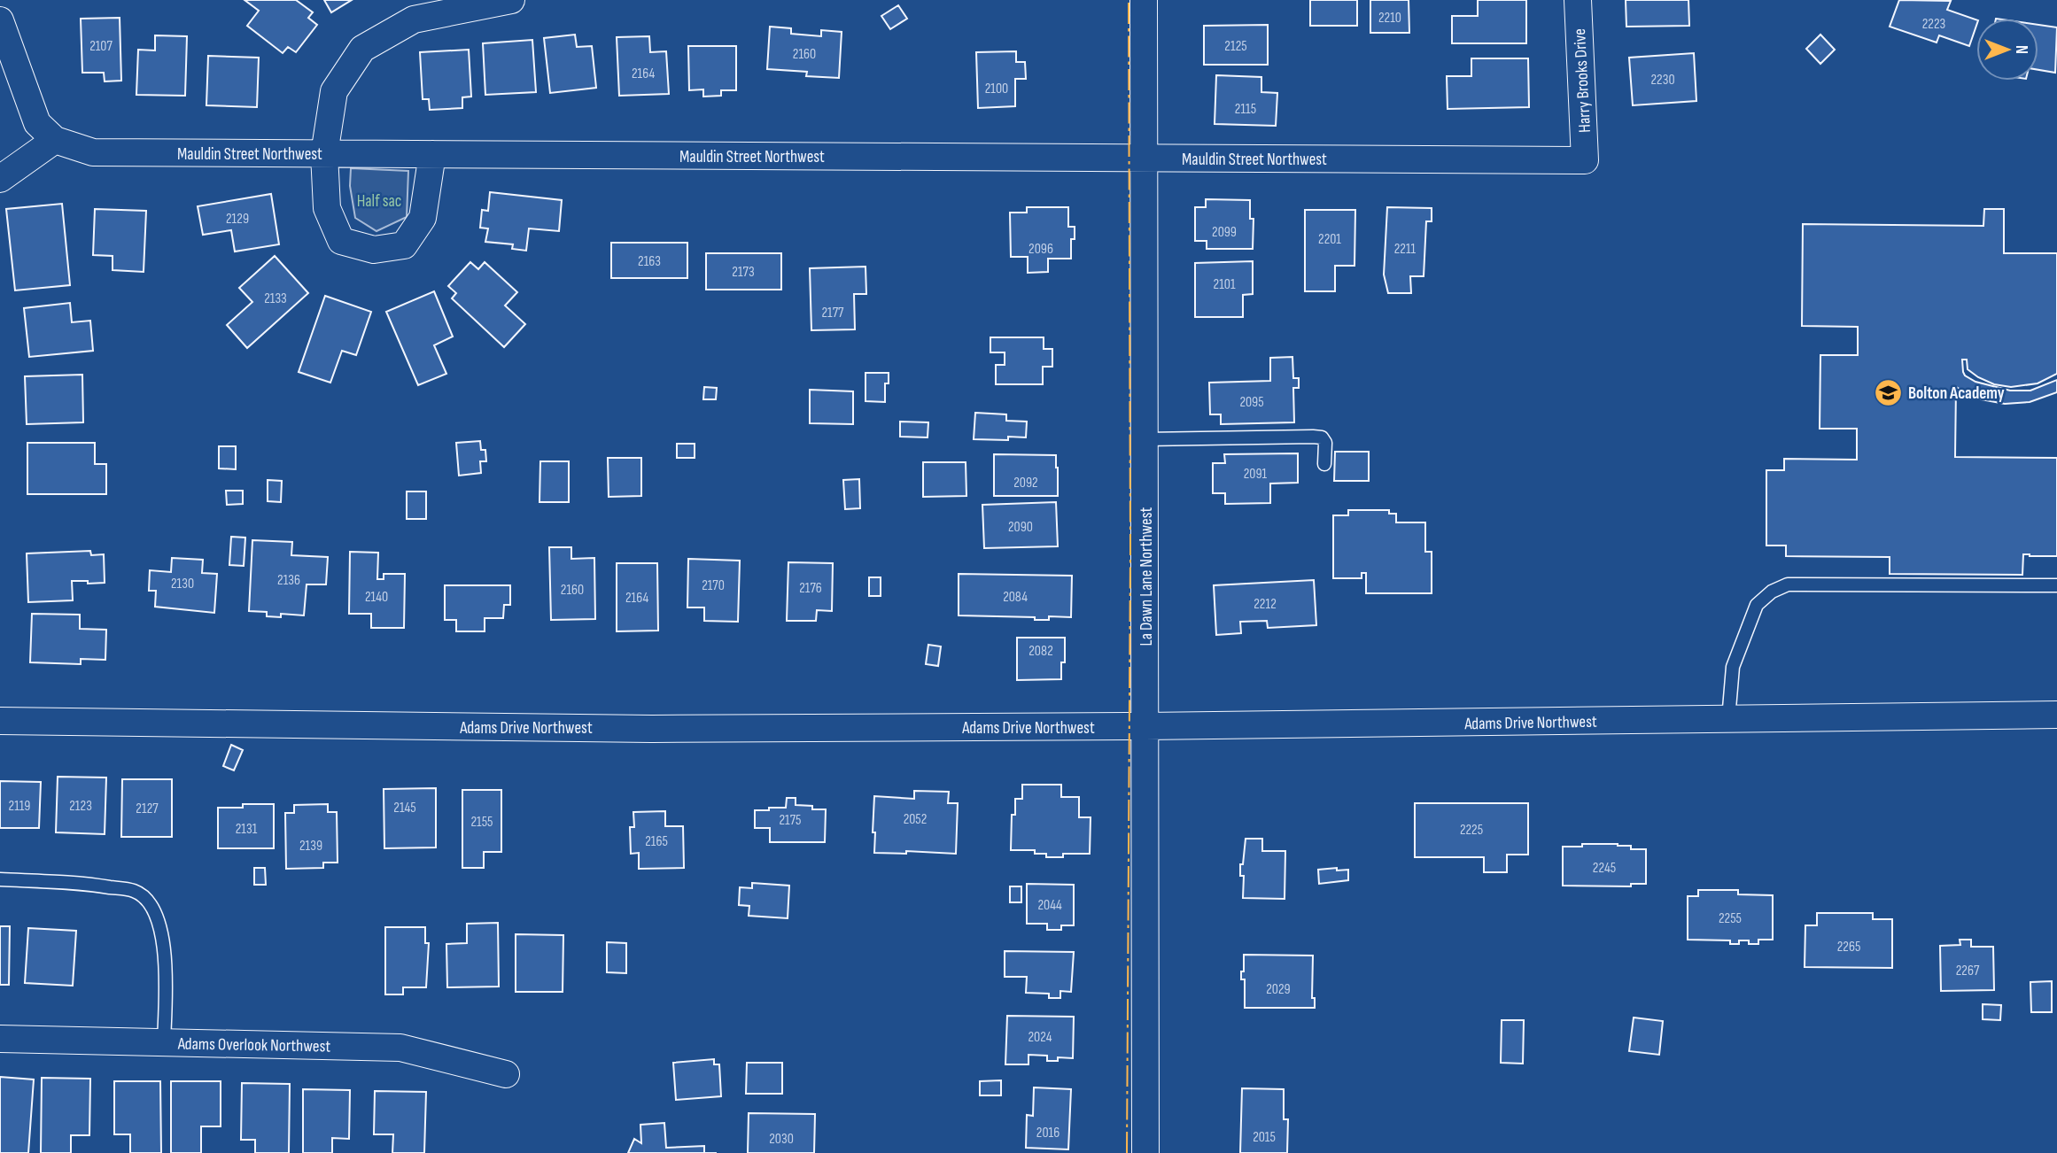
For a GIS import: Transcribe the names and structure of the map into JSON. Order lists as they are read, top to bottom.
{
  "streets": {
    "street": [
      "Harry Brooks Drive",
      "Mauldin Street Northwest",
      "La Dawn Lane Northwest",
      "Adams Drive Northwest",
      "Adams Overlook Northwest"
    ]
  },
  "crossings": [
    ["Harry Brooks Drive", "Mauldin Street Northwest"],
    ["Mauldin Street Northwest", "La Dawn Lane Northwest"],
    ["La Dawn Lane Northwest", "Adams Drive Northwest"]
  ],
  "parks": ["Half sac"],
  "places": {
    "school or university": ["Bolton Academy"]
  },
  "house_numbers": [
    "2210",
    "2223",
    "2107",
    "2125",
    "2160",
    "2164",
    "2230",
    "2100",
    "2115",
    "2129",
    "2099",
    "2201",
    "2096",
    "2211",
    "2163",
    "2173",
    "2101",
    "2133",
    "2177",
    "2095",
    "2091",
    "2092",
    "2090",
    "2136",
    "2130",
    "2170",
    "2176",
    "2160",
    "2140",
    "2084",
    "2164",
    "2212",
    "2082",
    "2119",
    "2123",
    "2145",
    "2127",
    "2052",
    "2175",
    "2155",
    "2131",
    "2225",
    "2165",
    "2139",
    "2245",
    "2044",
    "2255",
    "2265",
    "2267",
    "2029",
    "2024",
    "2016",
    "2015",
    "2030"
  ],
  "north": "right"
}
